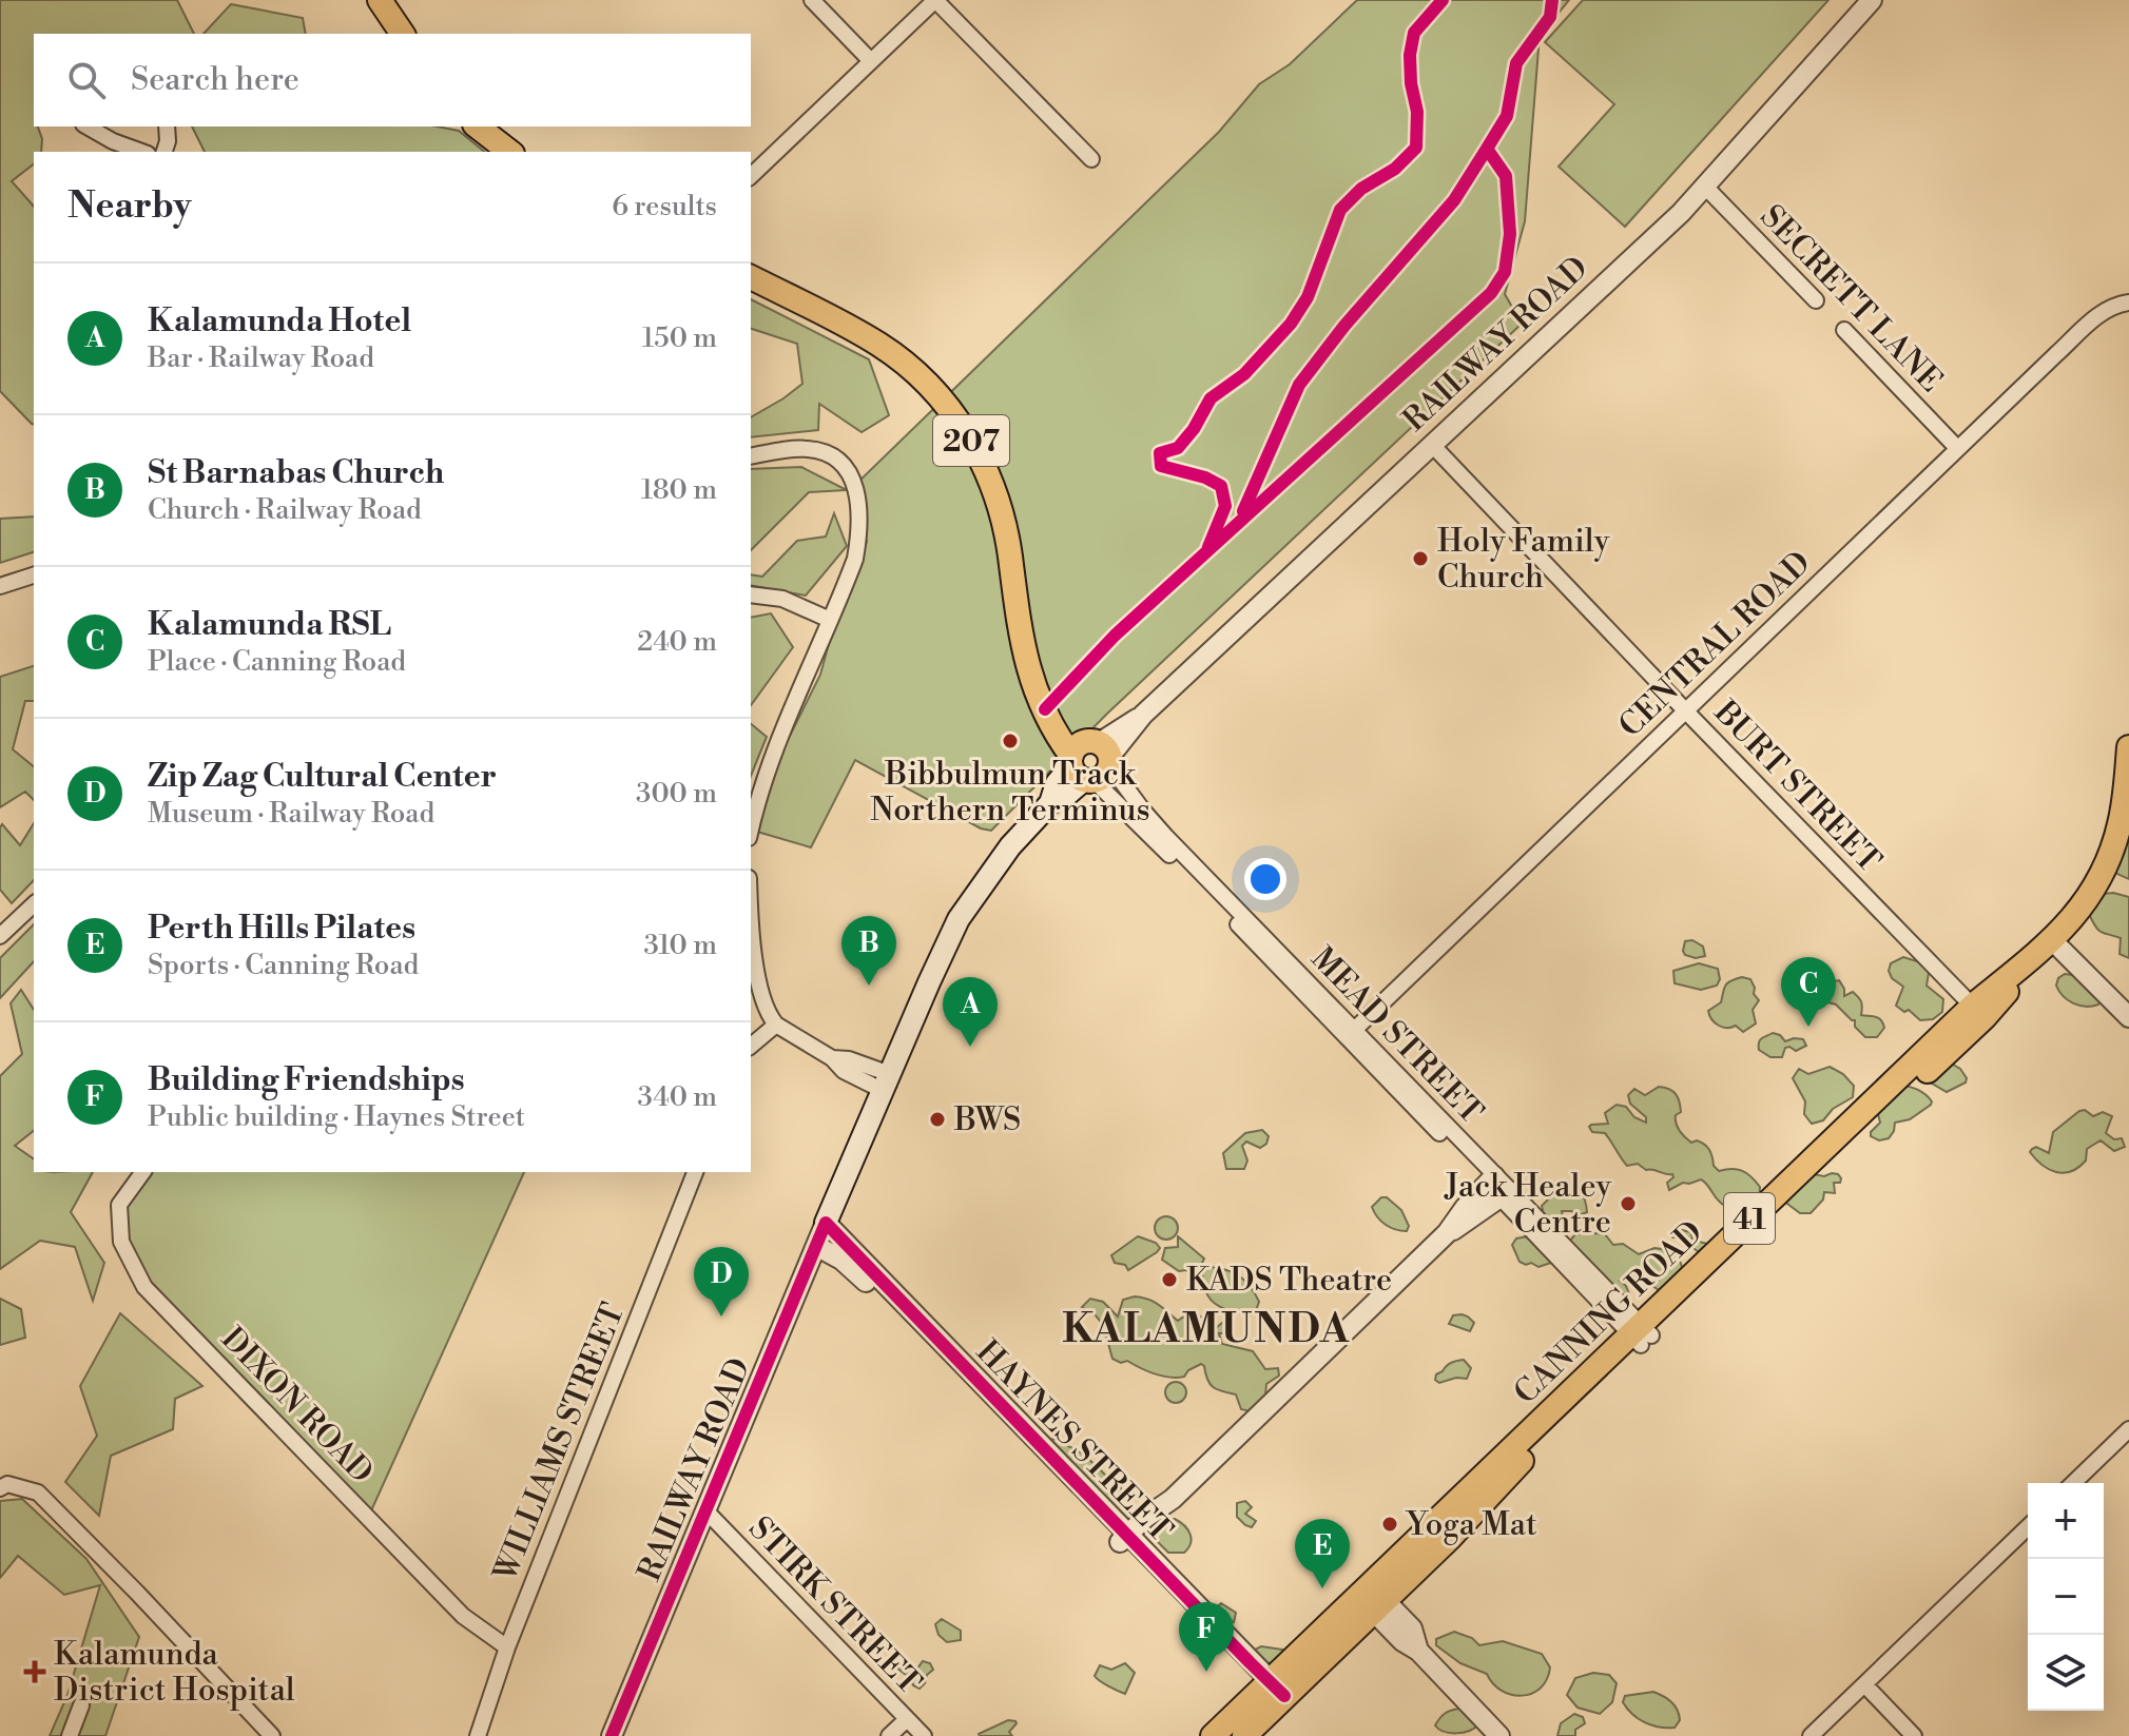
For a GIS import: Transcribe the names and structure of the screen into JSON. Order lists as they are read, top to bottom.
{
  "streets": {
    "main road": [
      "RAILWAY ROAD",
      "207",
      "41",
      "CANNING ROAD"
    ],
    "street": [
      "SECRETT LANE",
      "CENTRAL ROAD",
      "BURT STREET",
      "MEAD STREET",
      "DIXON ROAD",
      "HAYNES STREET",
      "WILLIAMS STREET",
      "STIRK STREET"
    ]
  },
  "crossings": [
    ["SECRETT LANE", "RAILWAY ROAD"],
    ["SECRETT LANE", "CENTRAL ROAD"],
    ["RAILWAY ROAD", "207"],
    ["RAILWAY ROAD", "BURT STREET"],
    ["RAILWAY ROAD", "MEAD STREET"],
    ["RAILWAY ROAD", "HAYNES STREET"],
    ["RAILWAY ROAD", "STIRK STREET"],
    ["207", "MEAD STREET"],
    ["CENTRAL ROAD", "BURT STREET"],
    ["CENTRAL ROAD", "MEAD STREET"],
    ["BURT STREET", "CANNING ROAD"],
    ["MEAD STREET", "CANNING ROAD"],
    ["CANNING ROAD", "HAYNES STREET"],
    ["DIXON ROAD", "WILLIAMS STREET"]
  ],
  "districts": ["KALAMUNDA"],
  "places": {
    "other": [
      "Holy Family Church",
      "Bibbulmun Track Northern Terminus",
      "BWS",
      "Jack Healey Centre",
      "KADS Theatre",
      "Yoga Mat"
    ],
    "health": ["Kalamunda District Hospital"]
  },
  "page": {
    "search": "Search here",
    "heading": ["Nearby", "6 results"],
    "list": [
      {
        "mark": "A",
        "name": "Kalamunda Hotel",
        "note": "Bar · Railway Road",
        "value": "150 m"
      },
      {
        "mark": "B",
        "name": "St Barnabas Church",
        "note": "Church · Railway Road",
        "value": "180 m"
      },
      {
        "mark": "C",
        "name": "Kalamunda RSL",
        "note": "Place · Canning Road",
        "value": "240 m"
      },
      {
        "mark": "D",
        "name": "Zip Zag Cultural Center",
        "note": "Museum · Railway Road",
        "value": "300 m"
      },
      {
        "mark": "E",
        "name": "Perth Hills Pilates",
        "note": "Sports · Canning Road",
        "value": "310 m"
      },
      {
        "mark": "F",
        "name": "Building Friendships",
        "note": "Public building · Haynes Street",
        "value": "340 m"
      }
    ],
    "pins": [
      "B",
      "C",
      "A",
      "D",
      "E",
      "F"
    ],
    "map_buttons": ["+", "−"]
  }
}
